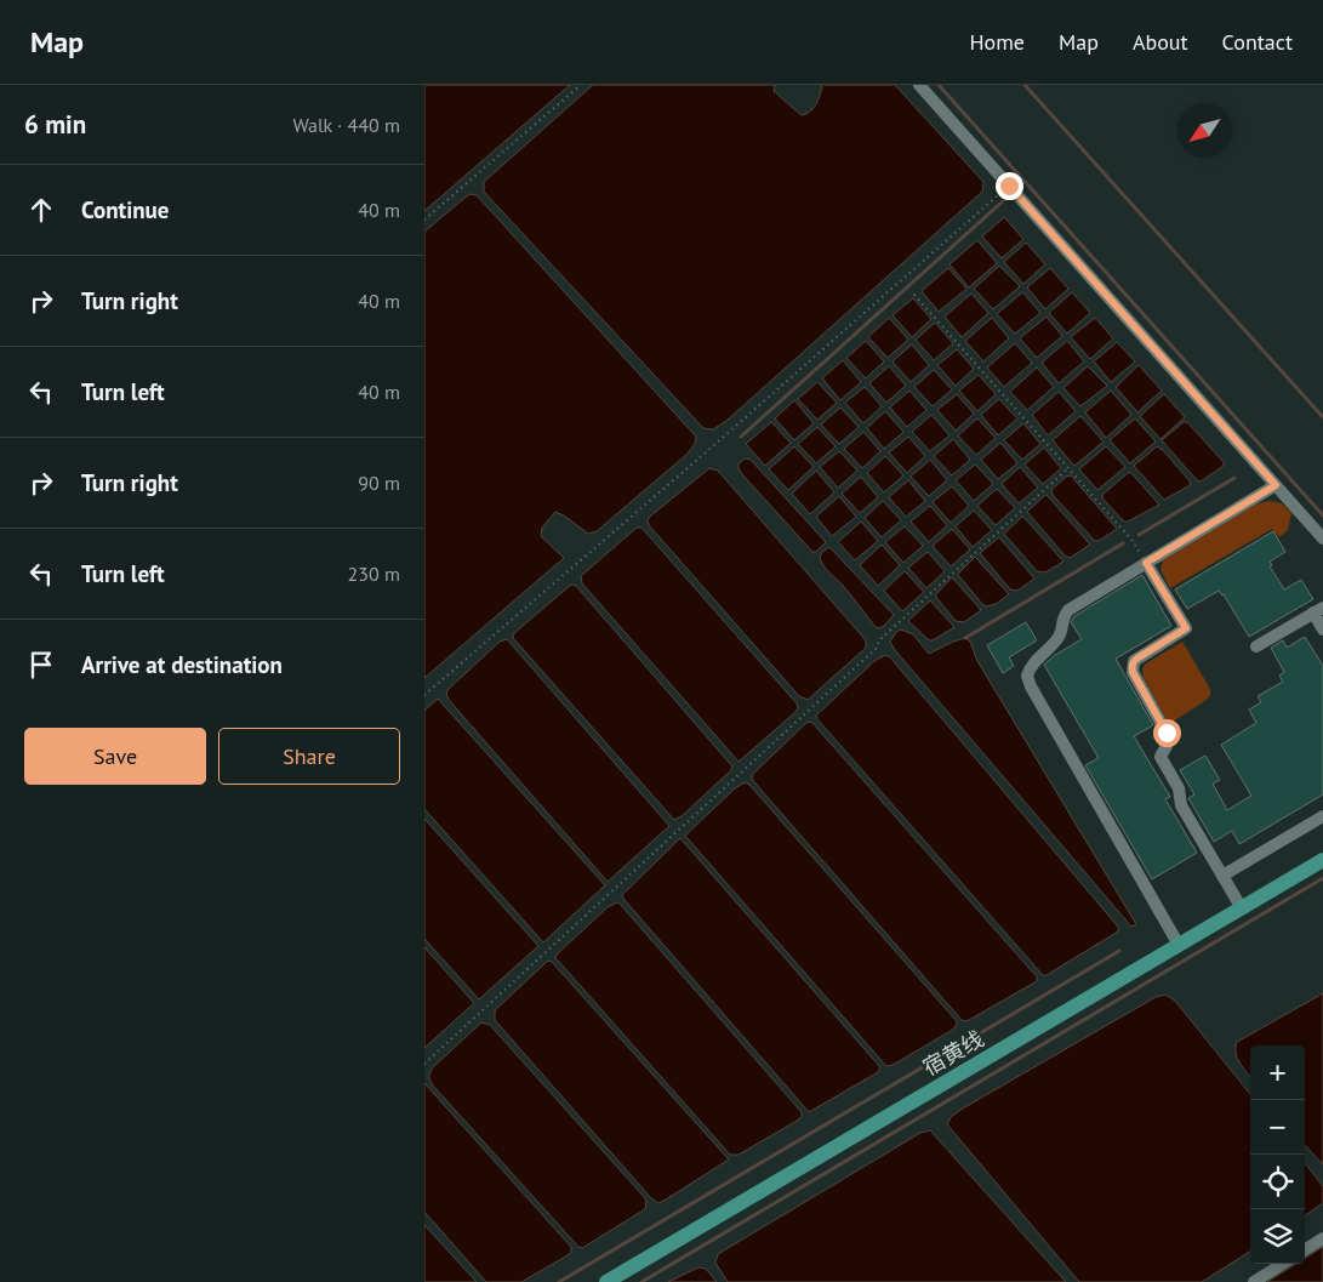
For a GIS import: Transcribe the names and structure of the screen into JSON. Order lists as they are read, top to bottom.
{
  "streets": {
    "main road": ["宿黄线"]
  },
  "north": "bottom left",
  "page": {
    "header": "Map",
    "nav": [
      "Home",
      "Map",
      "About",
      "Contact"
    ],
    "heading": ["6 min", "Walk · 440 m"],
    "list": [
      ["Continue", "40 m"],
      ["Turn right", "40 m"],
      ["Turn left", "40 m"],
      ["Turn right", "90 m"],
      ["Turn left", "230 m"],
      "Arrive at destination"
    ],
    "buttons": ["Save", "Share"],
    "map_buttons": ["+", "−"]
  }
}
